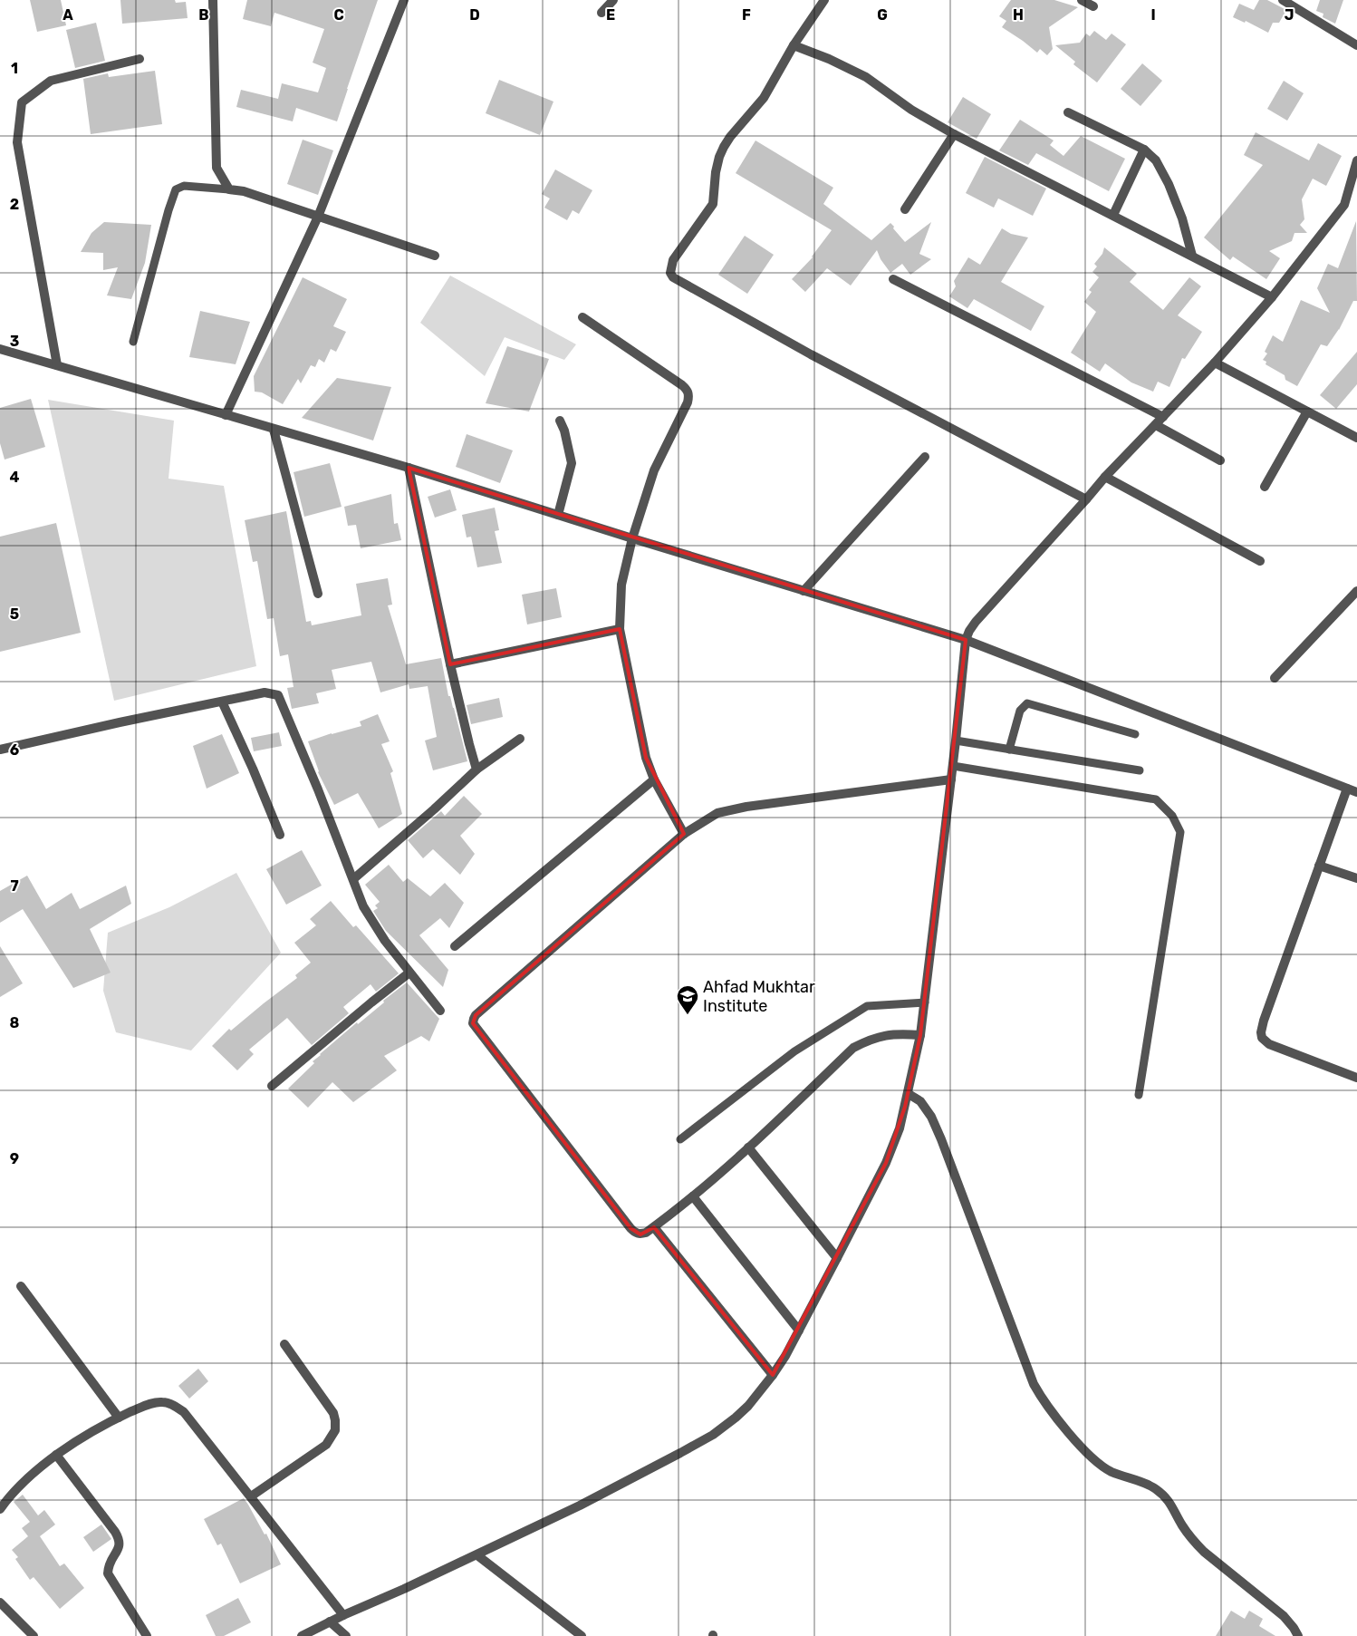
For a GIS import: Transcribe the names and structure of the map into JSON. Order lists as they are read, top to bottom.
{
  "places": {
    "school or university": ["Ahfad Mukhtar Institute"]
  },
  "grid": {
    "columns": [
      "A",
      "B",
      "C",
      "D",
      "E",
      "F",
      "G",
      "H",
      "I",
      "J"
    ],
    "rows": [
      "1",
      "2",
      "3",
      "4",
      "5",
      "6",
      "7",
      "8",
      "9"
    ]
  }
}
